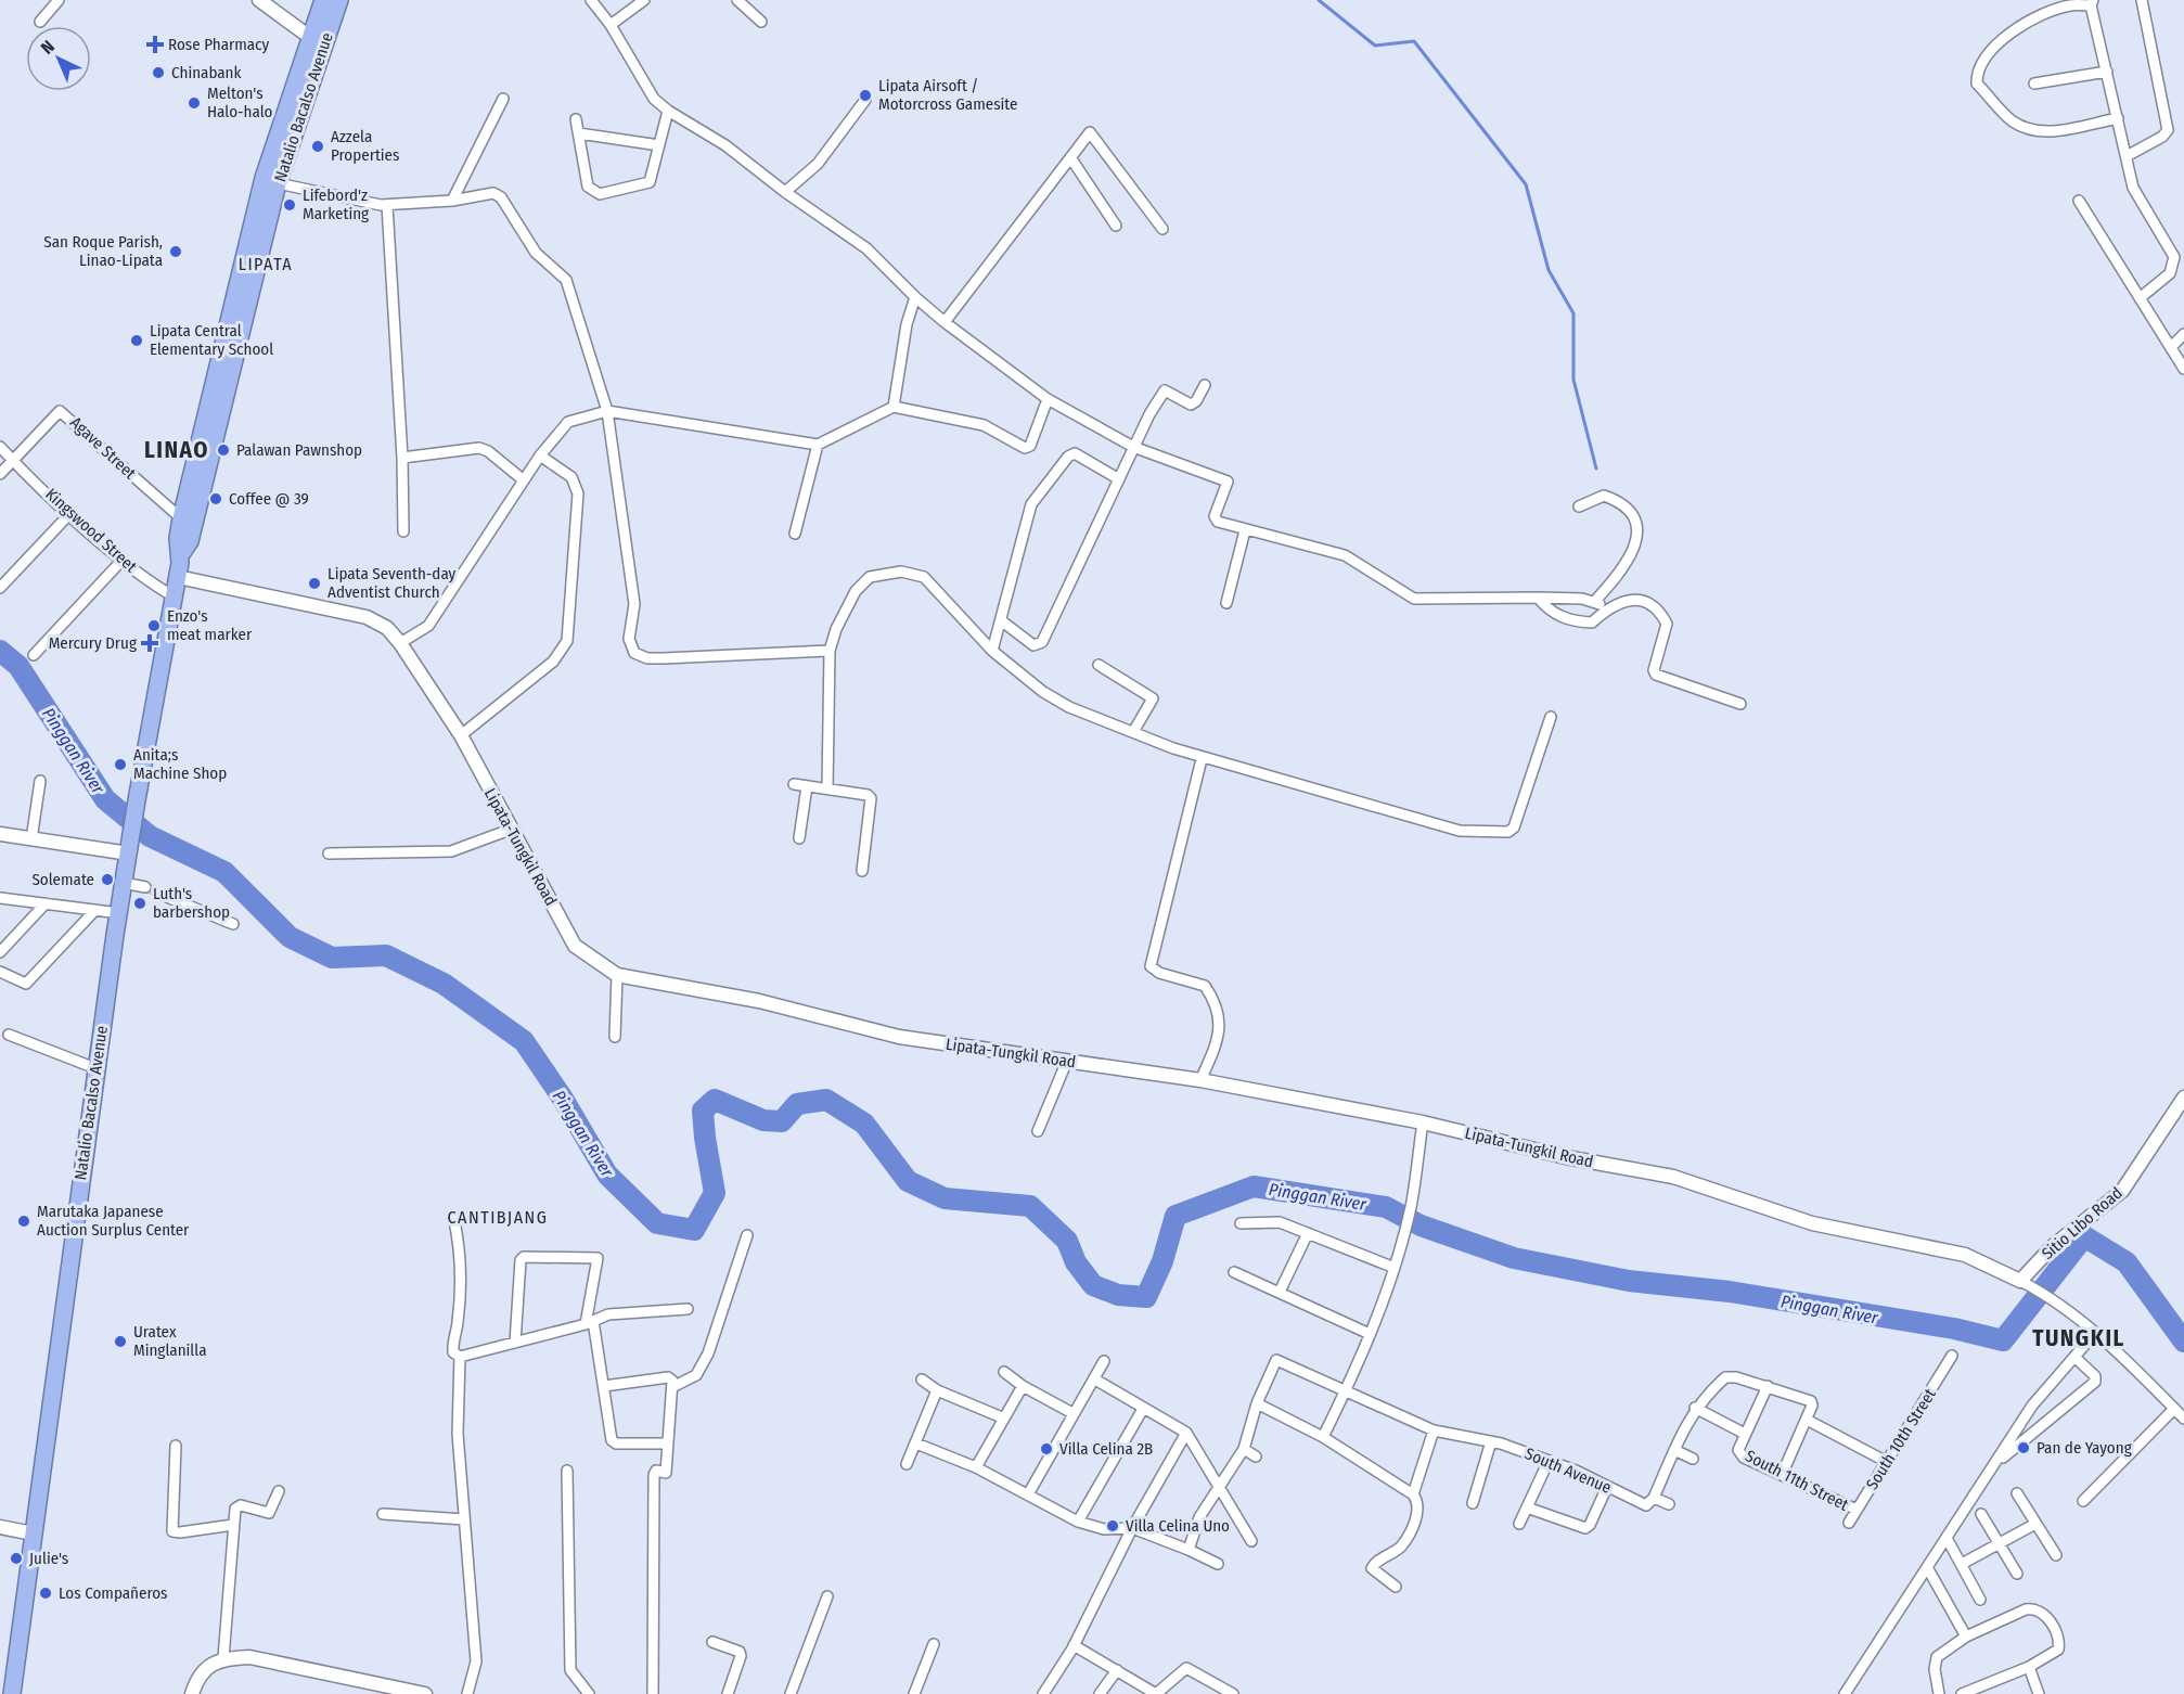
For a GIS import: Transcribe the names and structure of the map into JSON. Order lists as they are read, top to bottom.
{
  "streets": {
    "highway": ["Natalio Bacalso Avenue"],
    "street": [
      "Agave Street",
      "Kingswood Street",
      "Lipata-Tungkil Road",
      "Sitio Libo Road",
      "South 10th Street",
      "South Avenue",
      "South 11th Street"
    ]
  },
  "crossings": [
    ["Natalio Bacalso Avenue", "Agave Street"],
    ["Natalio Bacalso Avenue", "Kingswood Street"],
    ["Natalio Bacalso Avenue", "Lipata-Tungkil Road"],
    ["Agave Street", "Kingswood Street"],
    ["Lipata-Tungkil Road", "Sitio Libo Road"],
    ["South 10th Street", "South 11th Street"]
  ],
  "districts": [
    "LIPATA",
    "LINAO",
    "CANTIBJANG",
    "TUNGKIL"
  ],
  "water": ["Pinggan River"],
  "places": {
    "health": ["Rose Pharmacy", "Mercury Drug"],
    "other": [
      "Chinabank",
      "Lipata Airsoft / Motorcross Gamesite",
      "Melton's Halo-halo",
      "Azzela Properties",
      "Lifebord'z Marketing",
      "San Roque Parish, Linao-Lipata",
      "Lipata Central Elementary School",
      "Palawan Pawnshop",
      "Coffee @ 39",
      "Lipata Seventh-day Adventist Church",
      "Enzo's meat marker",
      "Anita;s Machine Shop",
      "Solemate",
      "Luth's barbershop",
      "Marutaka Japanese Auction Surplus Center",
      "Uratex Minglanilla",
      "Pan de Yayong",
      "Villa Celina 2B",
      "Villa Celina Uno",
      "Julie's",
      "Los Compañeros"
    ]
  },
  "north": "top left"
}
